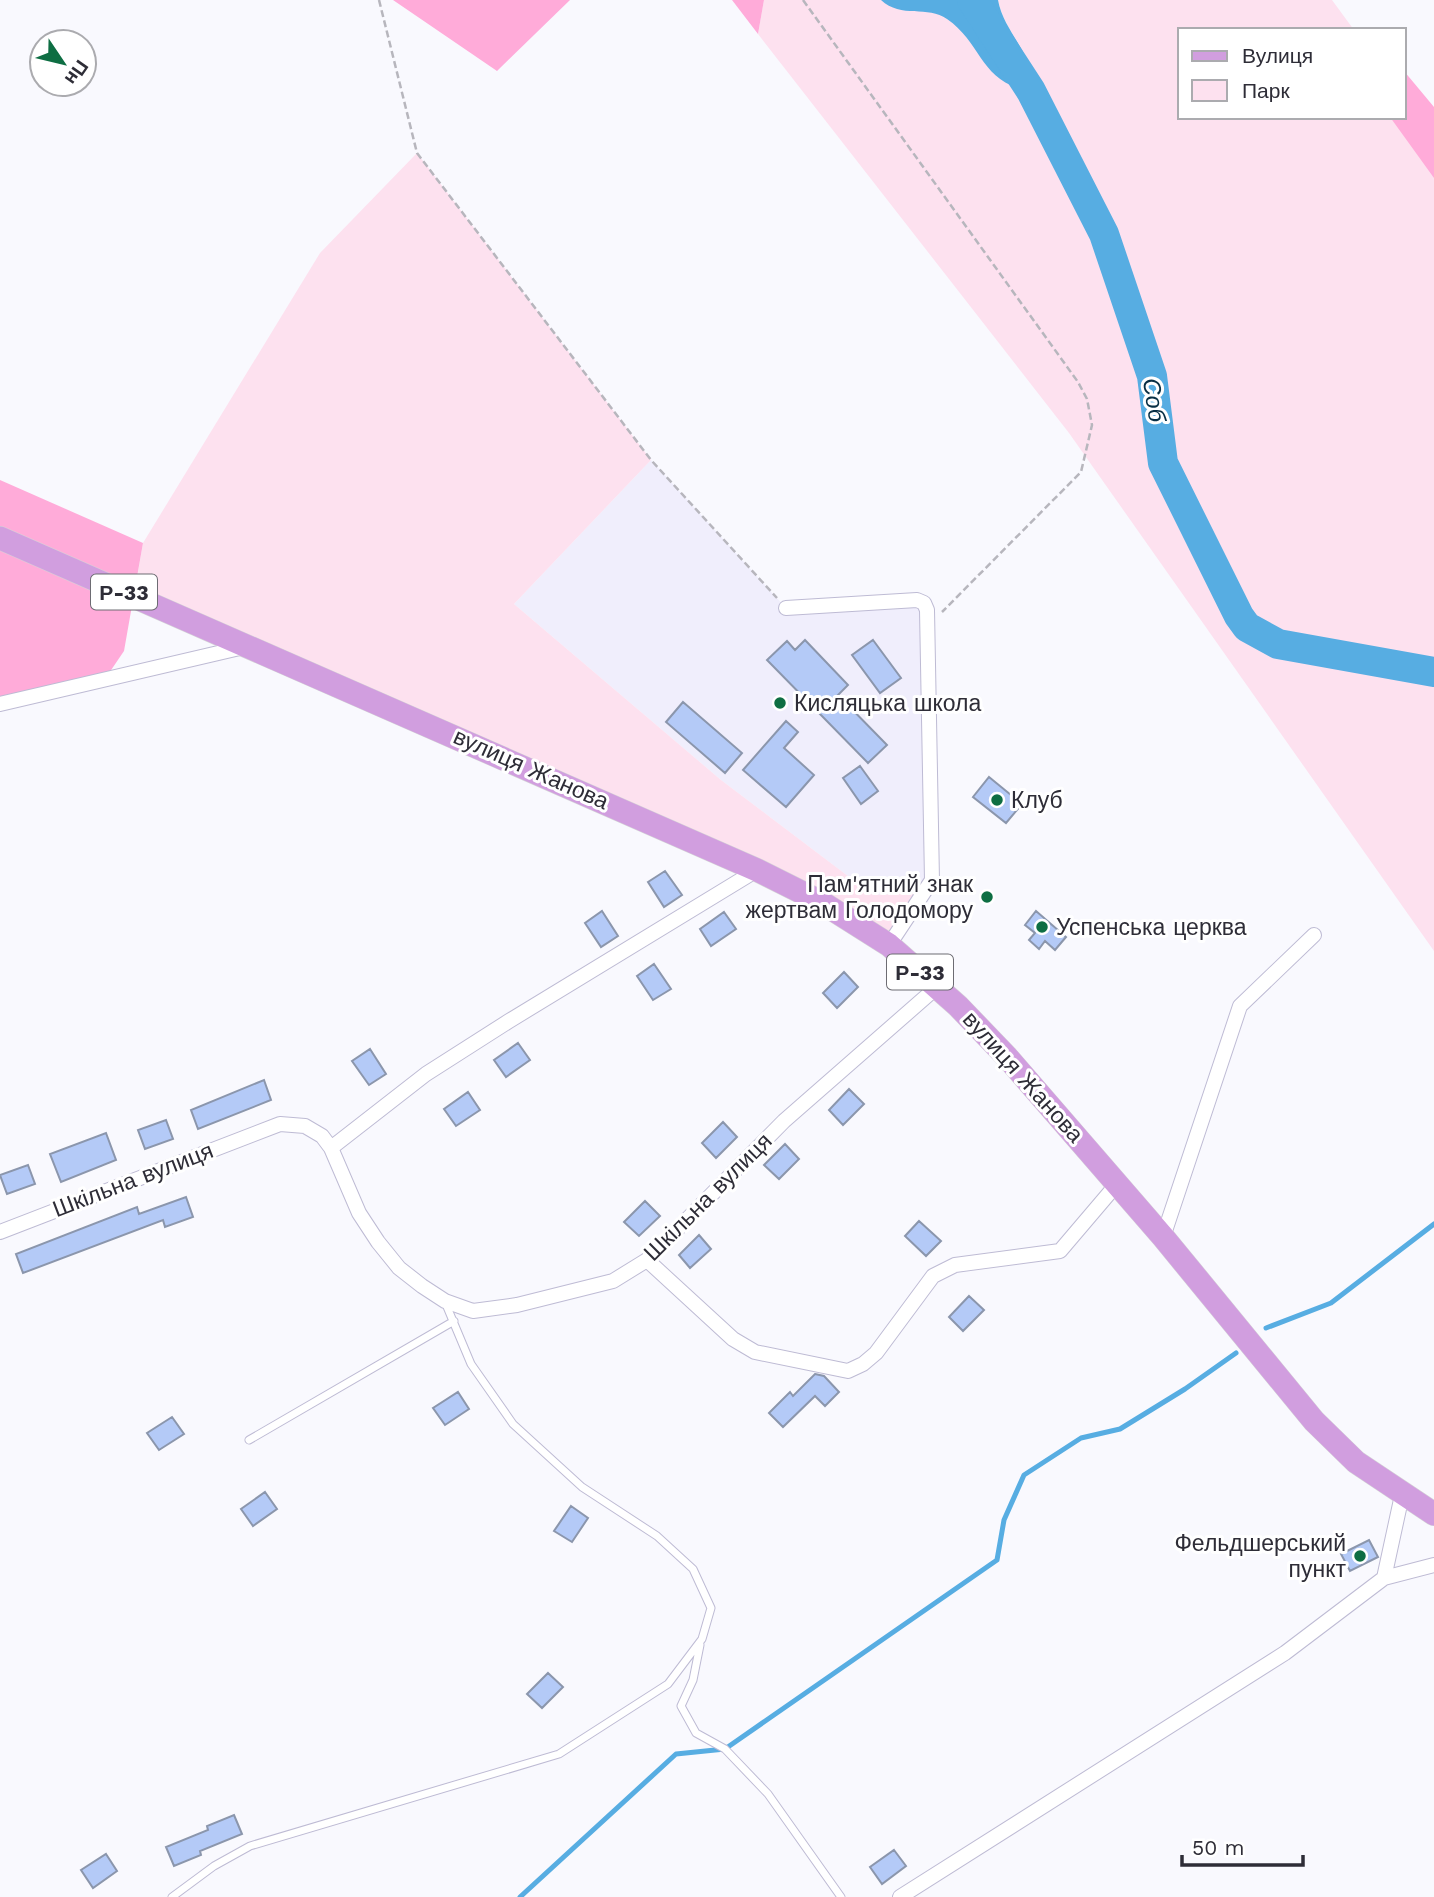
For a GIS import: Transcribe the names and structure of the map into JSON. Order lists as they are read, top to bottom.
{
  "streets": {
    "main road": ["Р-33", "вулиця Жанова"],
    "street": ["Шкільна вулиця"]
  },
  "crossings": [
    ["Р-33", "вулиця Жанова"],
    ["вулиця Жанова", "Шкільна вулиця"]
  ],
  "water": ["Соб"],
  "places": [
    "Кисляцька школа",
    "Клуб",
    "Пам'ятний знак жертвам Голодомору",
    "Успенська церква",
    "Фельдшерський пункт"
  ],
  "legend": ["Вулиця", "Парк"],
  "scale_bar": "50 m",
  "north": "bottom right"
}
